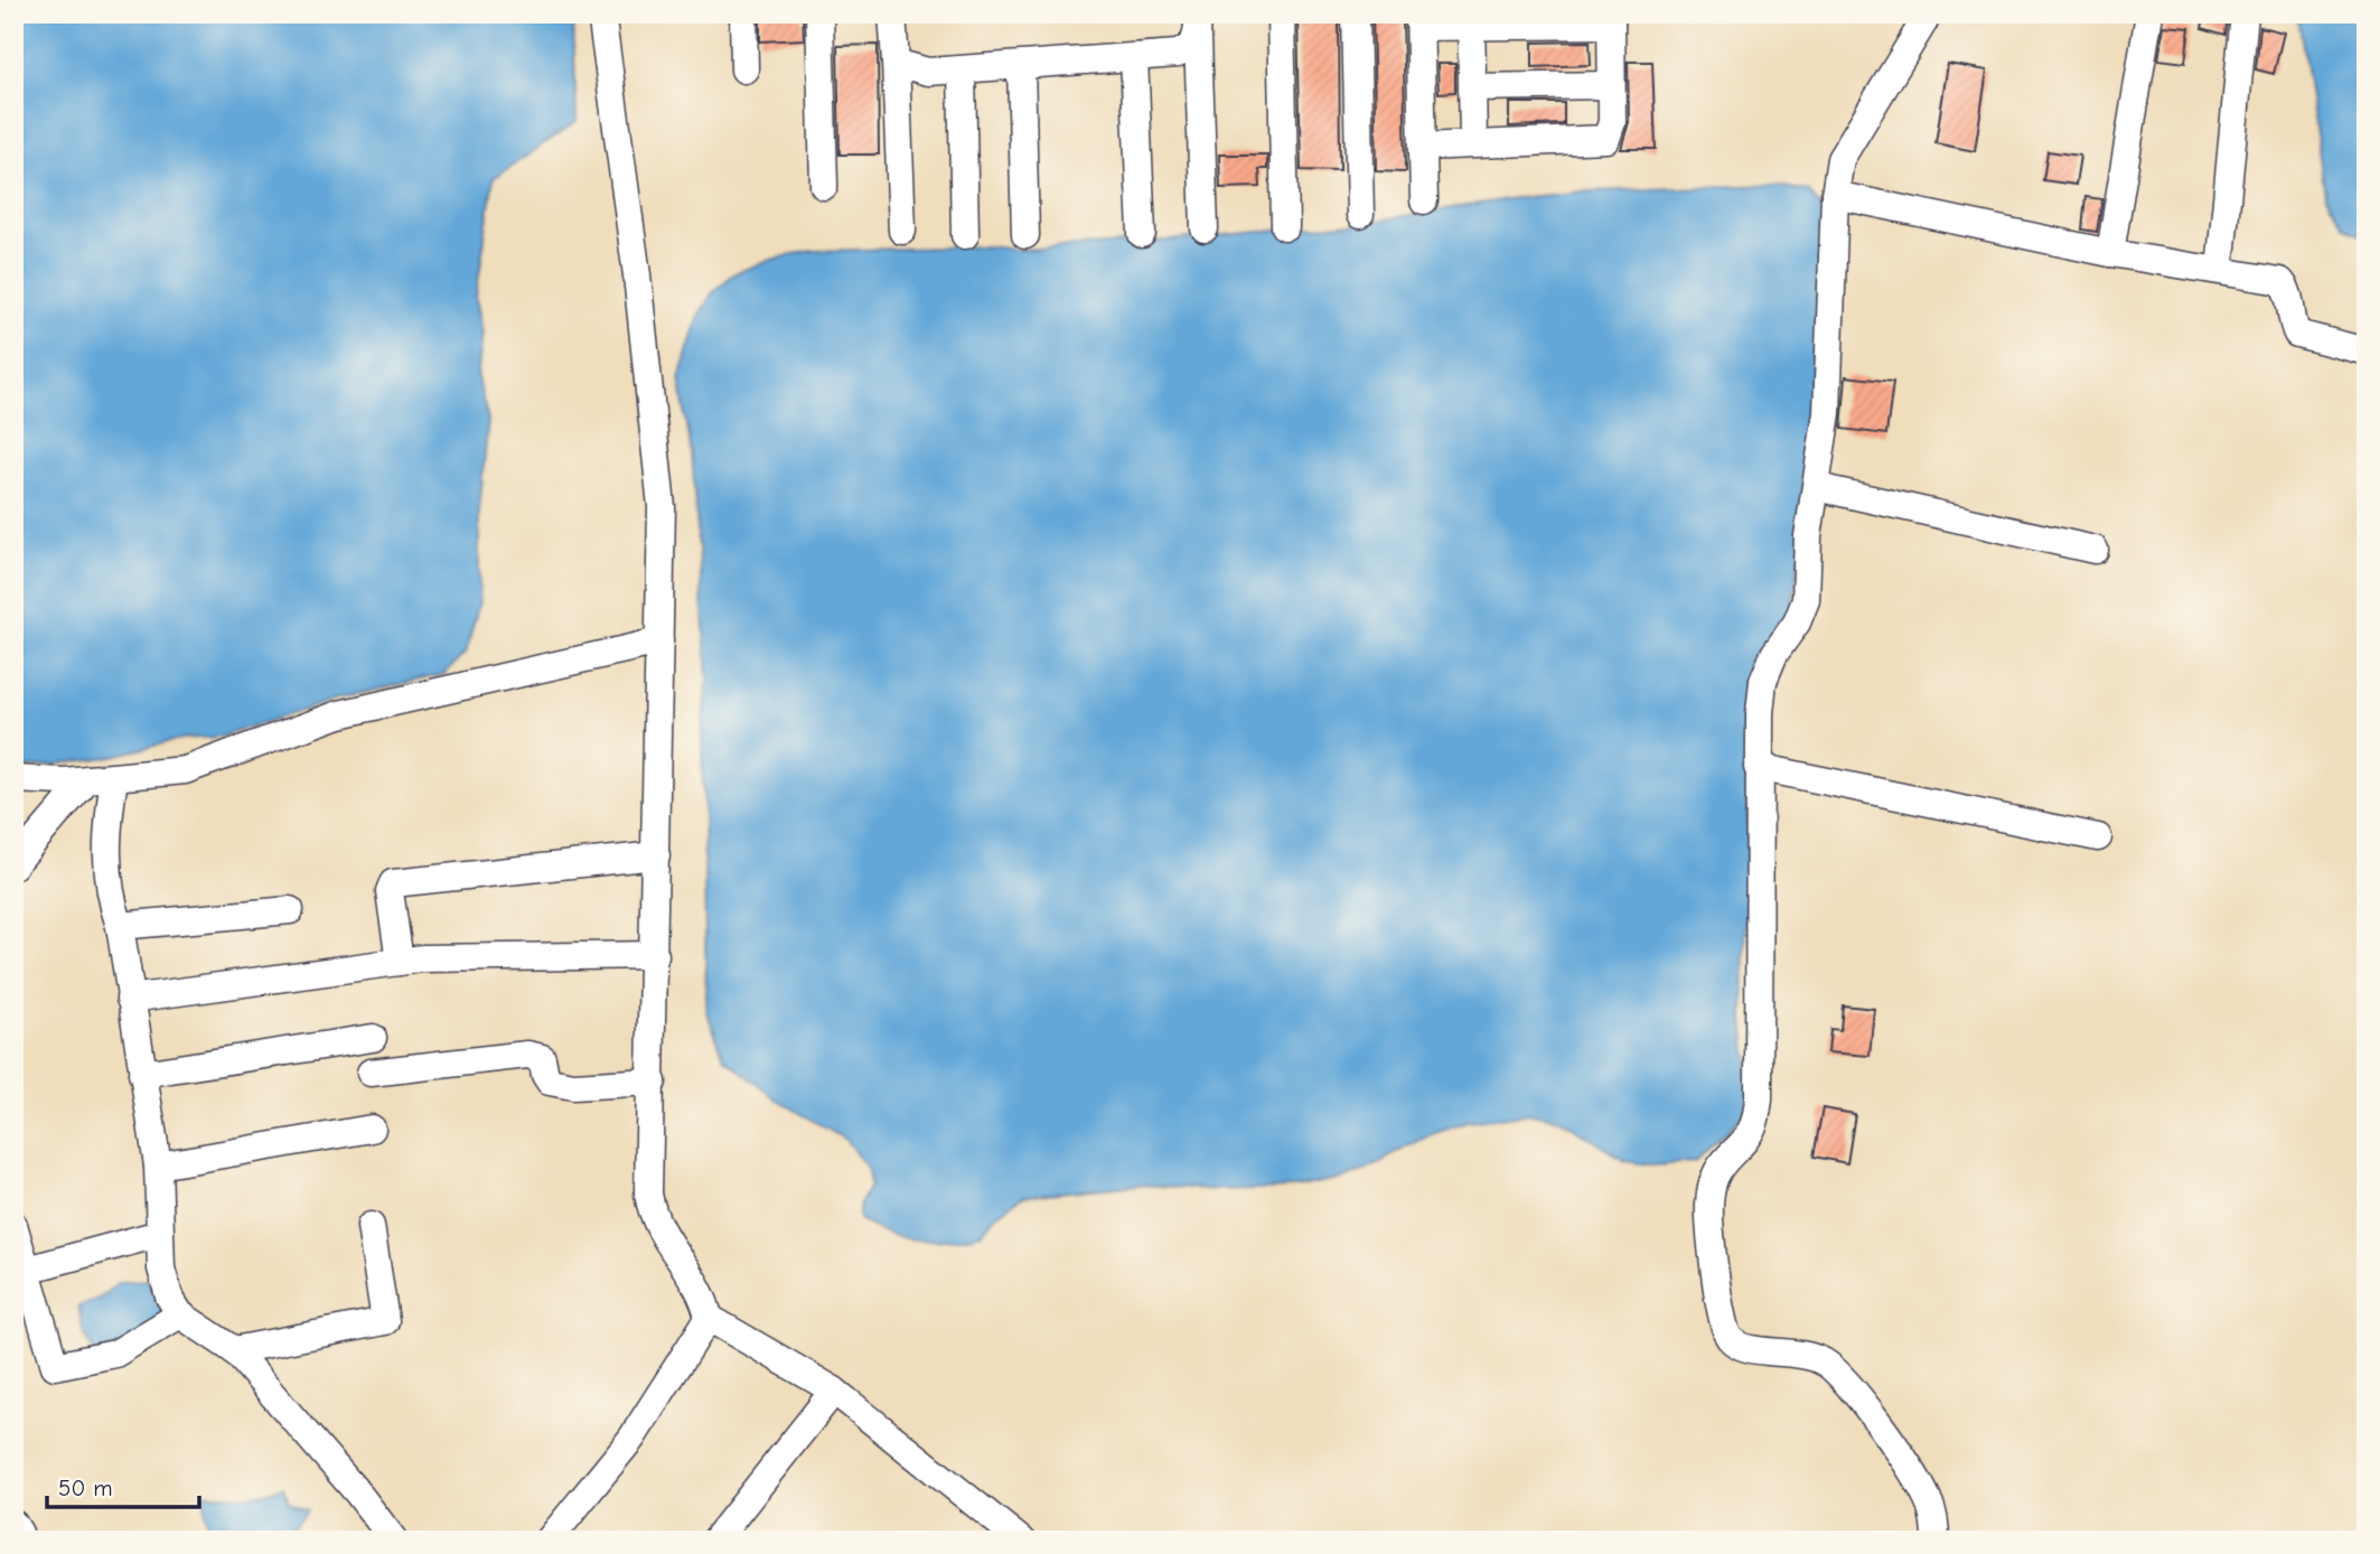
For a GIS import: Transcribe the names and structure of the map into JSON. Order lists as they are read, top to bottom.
{
  "scale_bar": "50 m"
}
